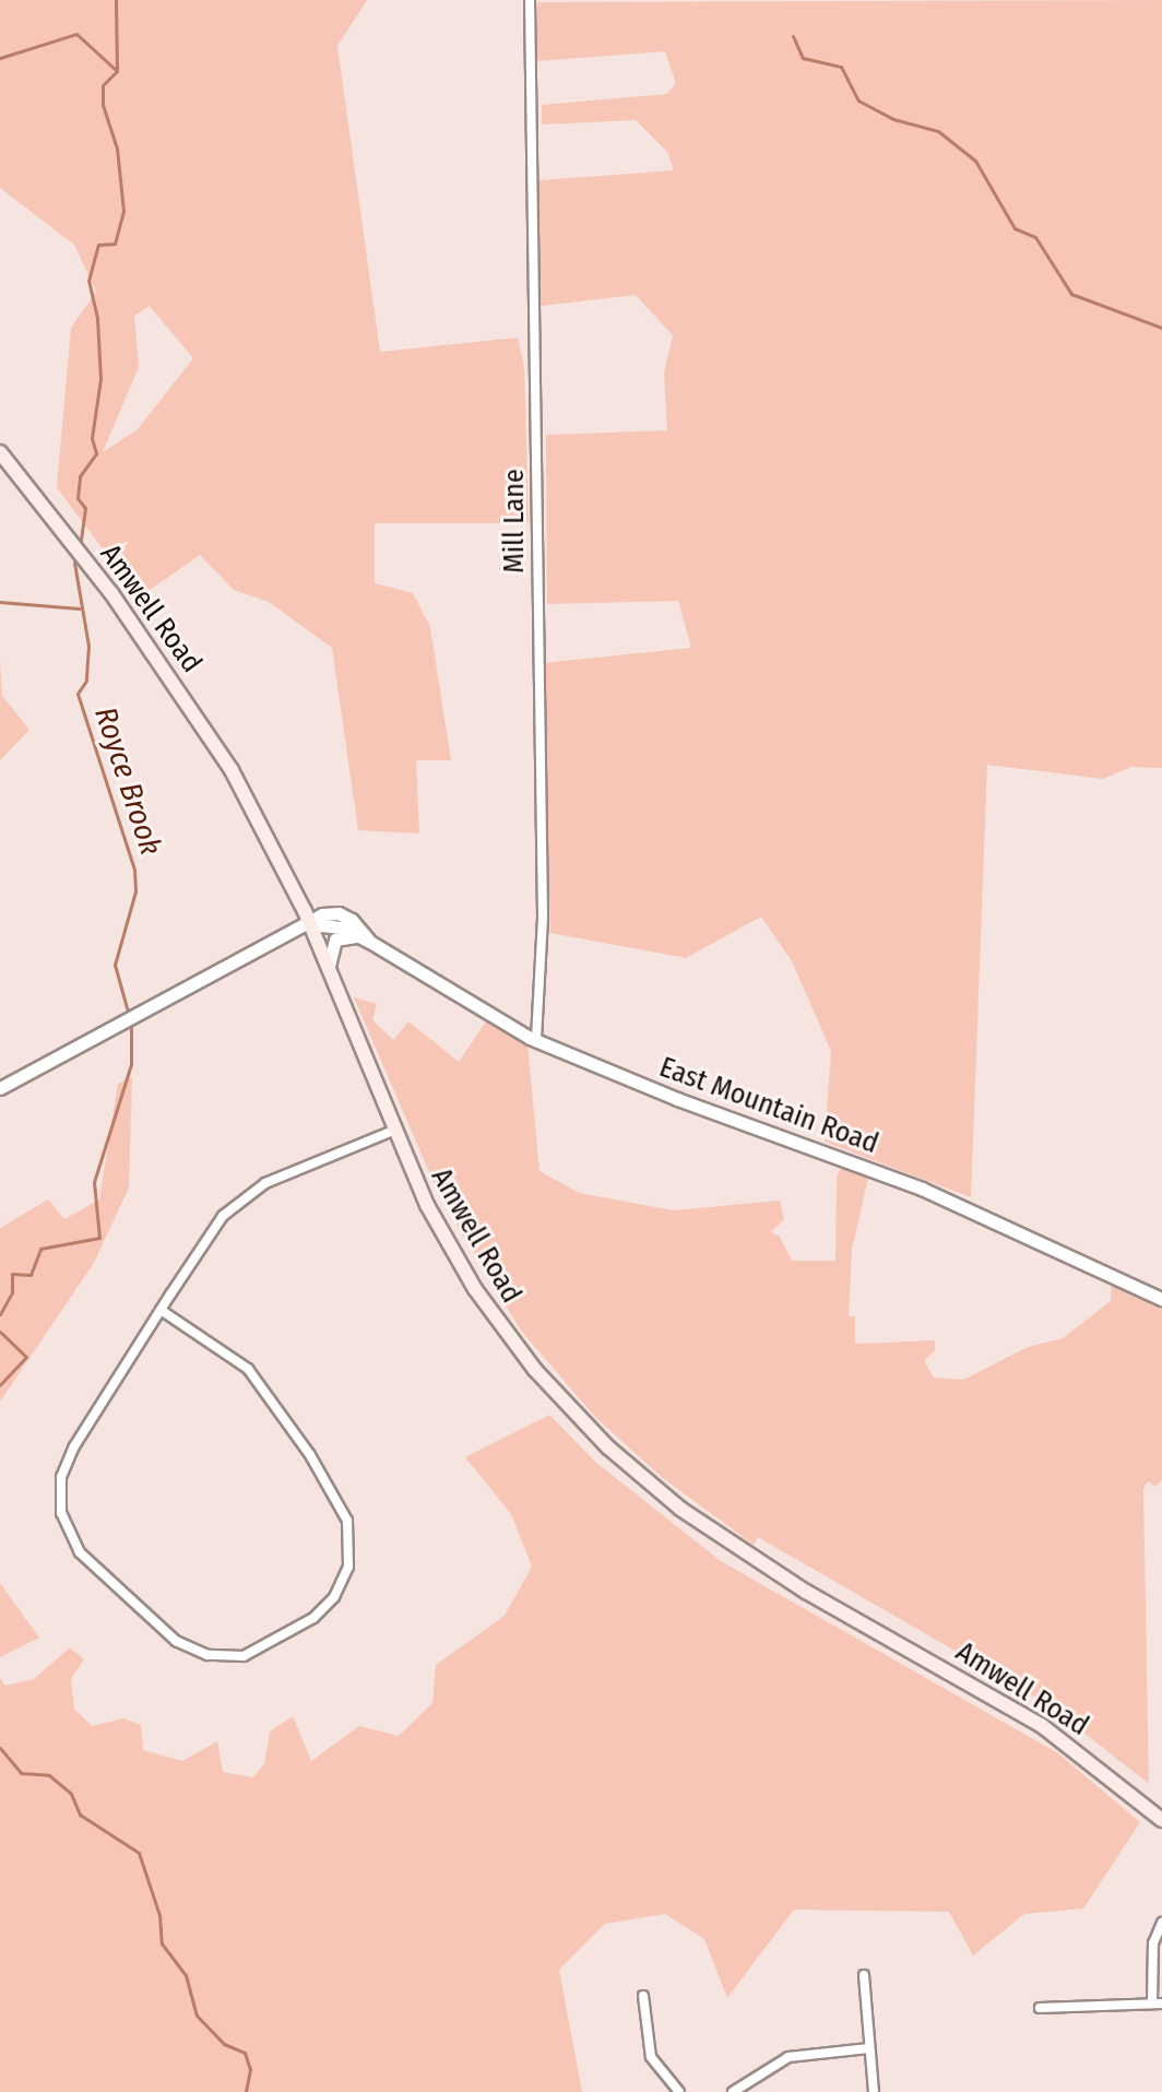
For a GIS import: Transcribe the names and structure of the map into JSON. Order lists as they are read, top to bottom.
{
  "streets": {
    "main road": ["Amwell Road"],
    "street": ["Mill Lane", "East Mountain Road"]
  },
  "crossings": [
    ["Mill Lane", "East Mountain Road"],
    ["Amwell Road", "East Mountain Road"]
  ],
  "water": ["Royce Brook"]
}
